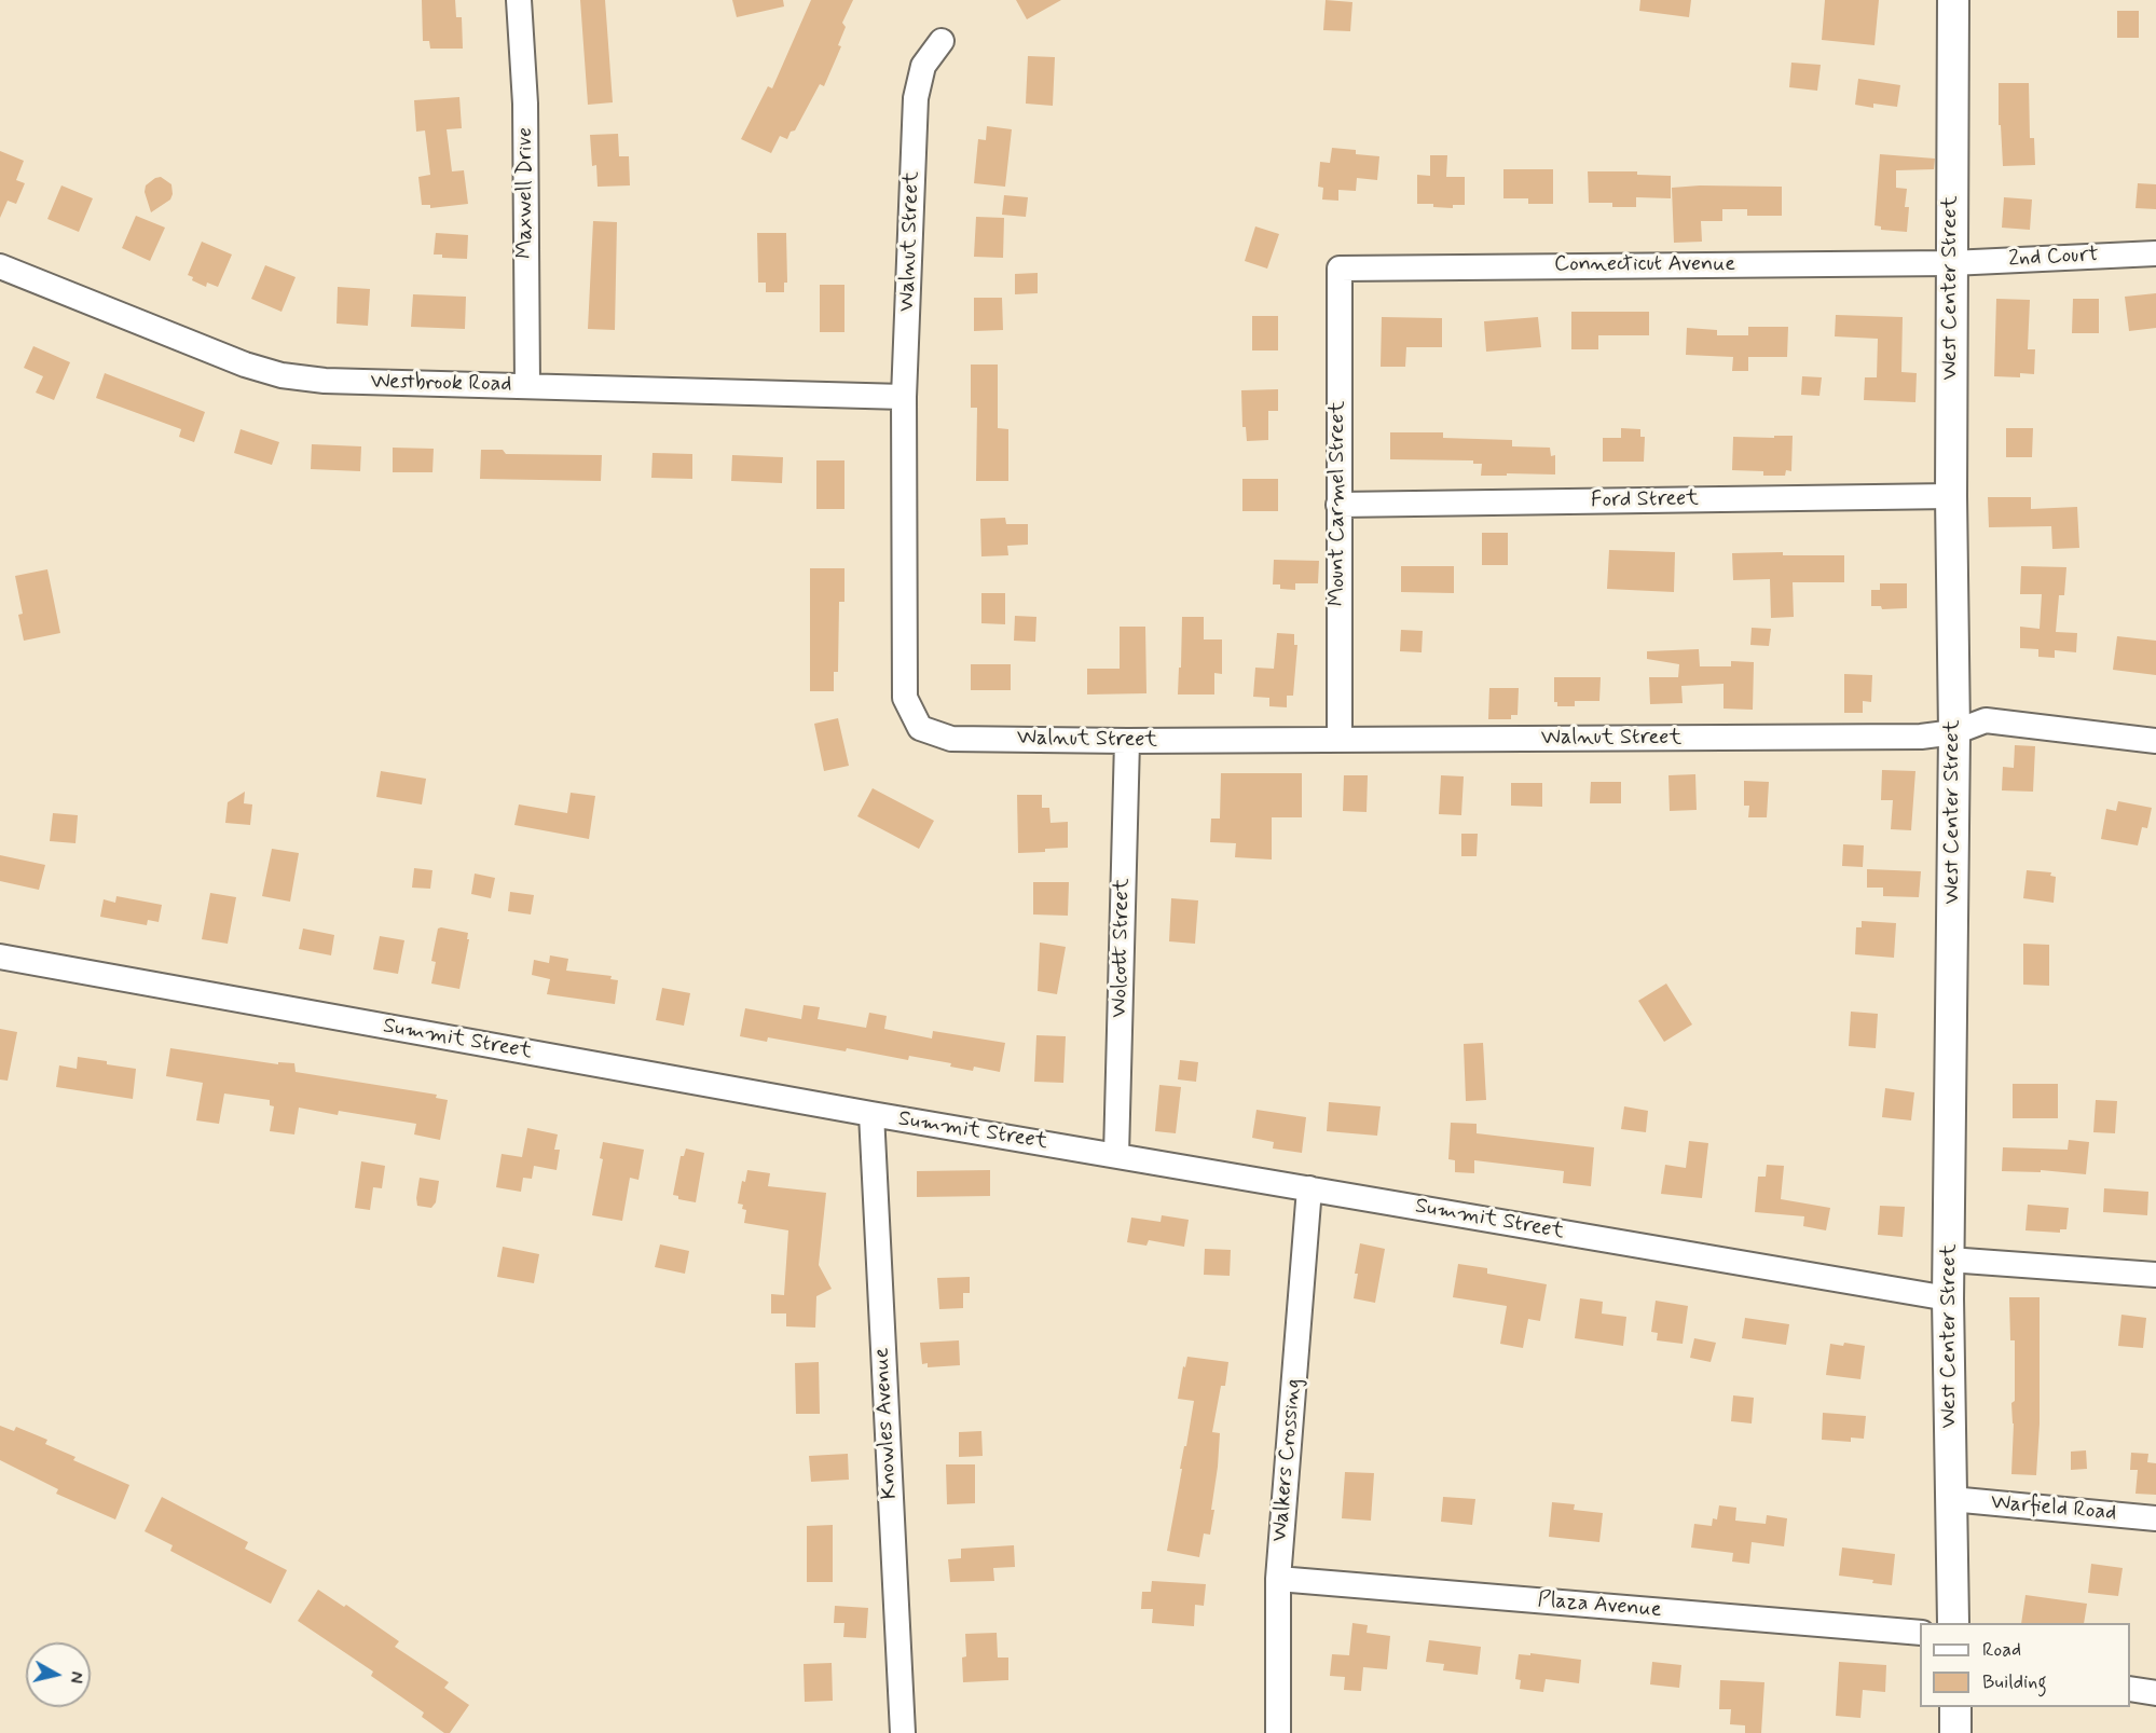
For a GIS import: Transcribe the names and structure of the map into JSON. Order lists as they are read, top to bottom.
{
  "streets": {
    "street": [
      "Maxwell Drive",
      "Walnut Street",
      "2nd Court",
      "Connecticut Avenue",
      "West Center Street",
      "Westbrook Road",
      "Ford Street",
      "Mount Carmel Street",
      "Wolcott Street",
      "Summit Street",
      "Knowles Avenue",
      "Walkers Crossing",
      "Warfield Road",
      "Plaza Avenue"
    ]
  },
  "crossings": [
    ["Maxwell Drive", "Westbrook Road"],
    ["Walnut Street", "West Center Street"],
    ["Walnut Street", "Westbrook Road"],
    ["Walnut Street", "Mount Carmel Street"],
    ["Walnut Street", "Wolcott Street"],
    ["2nd Court", "Connecticut Avenue"],
    ["2nd Court", "West Center Street"],
    ["Connecticut Avenue", "West Center Street"],
    ["Connecticut Avenue", "Mount Carmel Street"],
    ["West Center Street", "Ford Street"],
    ["West Center Street", "Summit Street"],
    ["West Center Street", "Warfield Road"],
    ["Ford Street", "Mount Carmel Street"],
    ["Wolcott Street", "Summit Street"],
    ["Summit Street", "Knowles Avenue"],
    ["Summit Street", "Walkers Crossing"],
    ["Walkers Crossing", "Plaza Avenue"]
  ],
  "legend": ["Road", "Building"],
  "north": "right"
}
